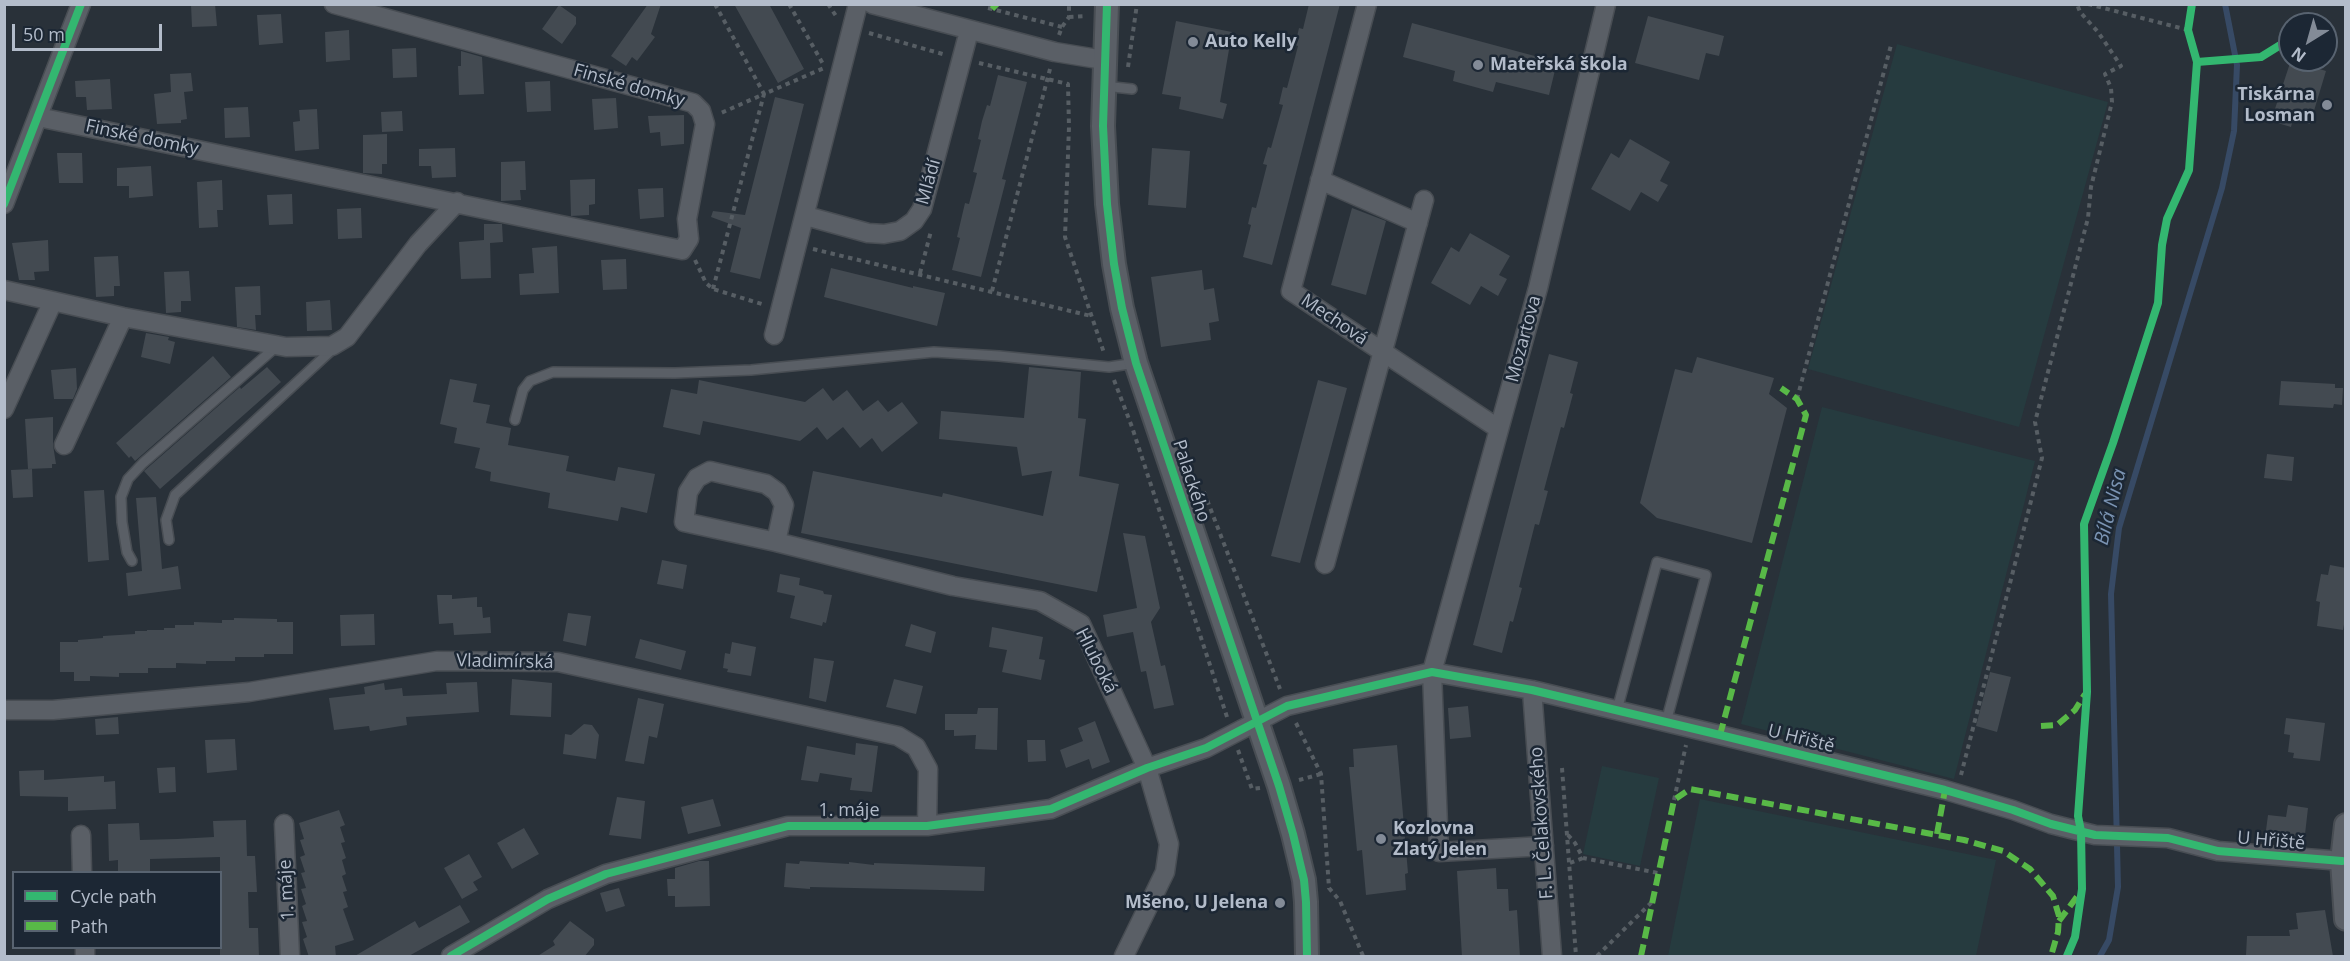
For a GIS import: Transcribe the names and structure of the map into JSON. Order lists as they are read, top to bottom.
{
  "streets": {
    "street": [
      "Finské domky",
      "Mládí",
      "Mechová",
      "Mozartova",
      "Palackého",
      "Hluboká",
      "Vladimírská",
      "U Hřiště",
      "1. máje",
      "F. L. Čelakovského"
    ]
  },
  "crossings": [
    ["Mechová", "Mozartova"],
    ["Mozartova", "U Hřiště"],
    ["Mozartova", "F. L. Čelakovského"],
    ["Palackého", "U Hřiště"],
    ["Palackého", "1. máje"],
    ["Hluboká", "1. máje"],
    ["Vladimírská", "1. máje"],
    ["U Hřiště", "1. máje"],
    ["U Hřiště", "F. L. Čelakovského"]
  ],
  "water": ["Bílá Nisa"],
  "places": [
    "Auto Kelly",
    "Mateřská škola",
    "Tiskárna Losman",
    "Kozlovna Zlatý Jelen",
    "Mšeno, U Jelena"
  ],
  "legend": ["Cycle path", "Path"],
  "scale_bar": "50 m",
  "north": "bottom left"
}
